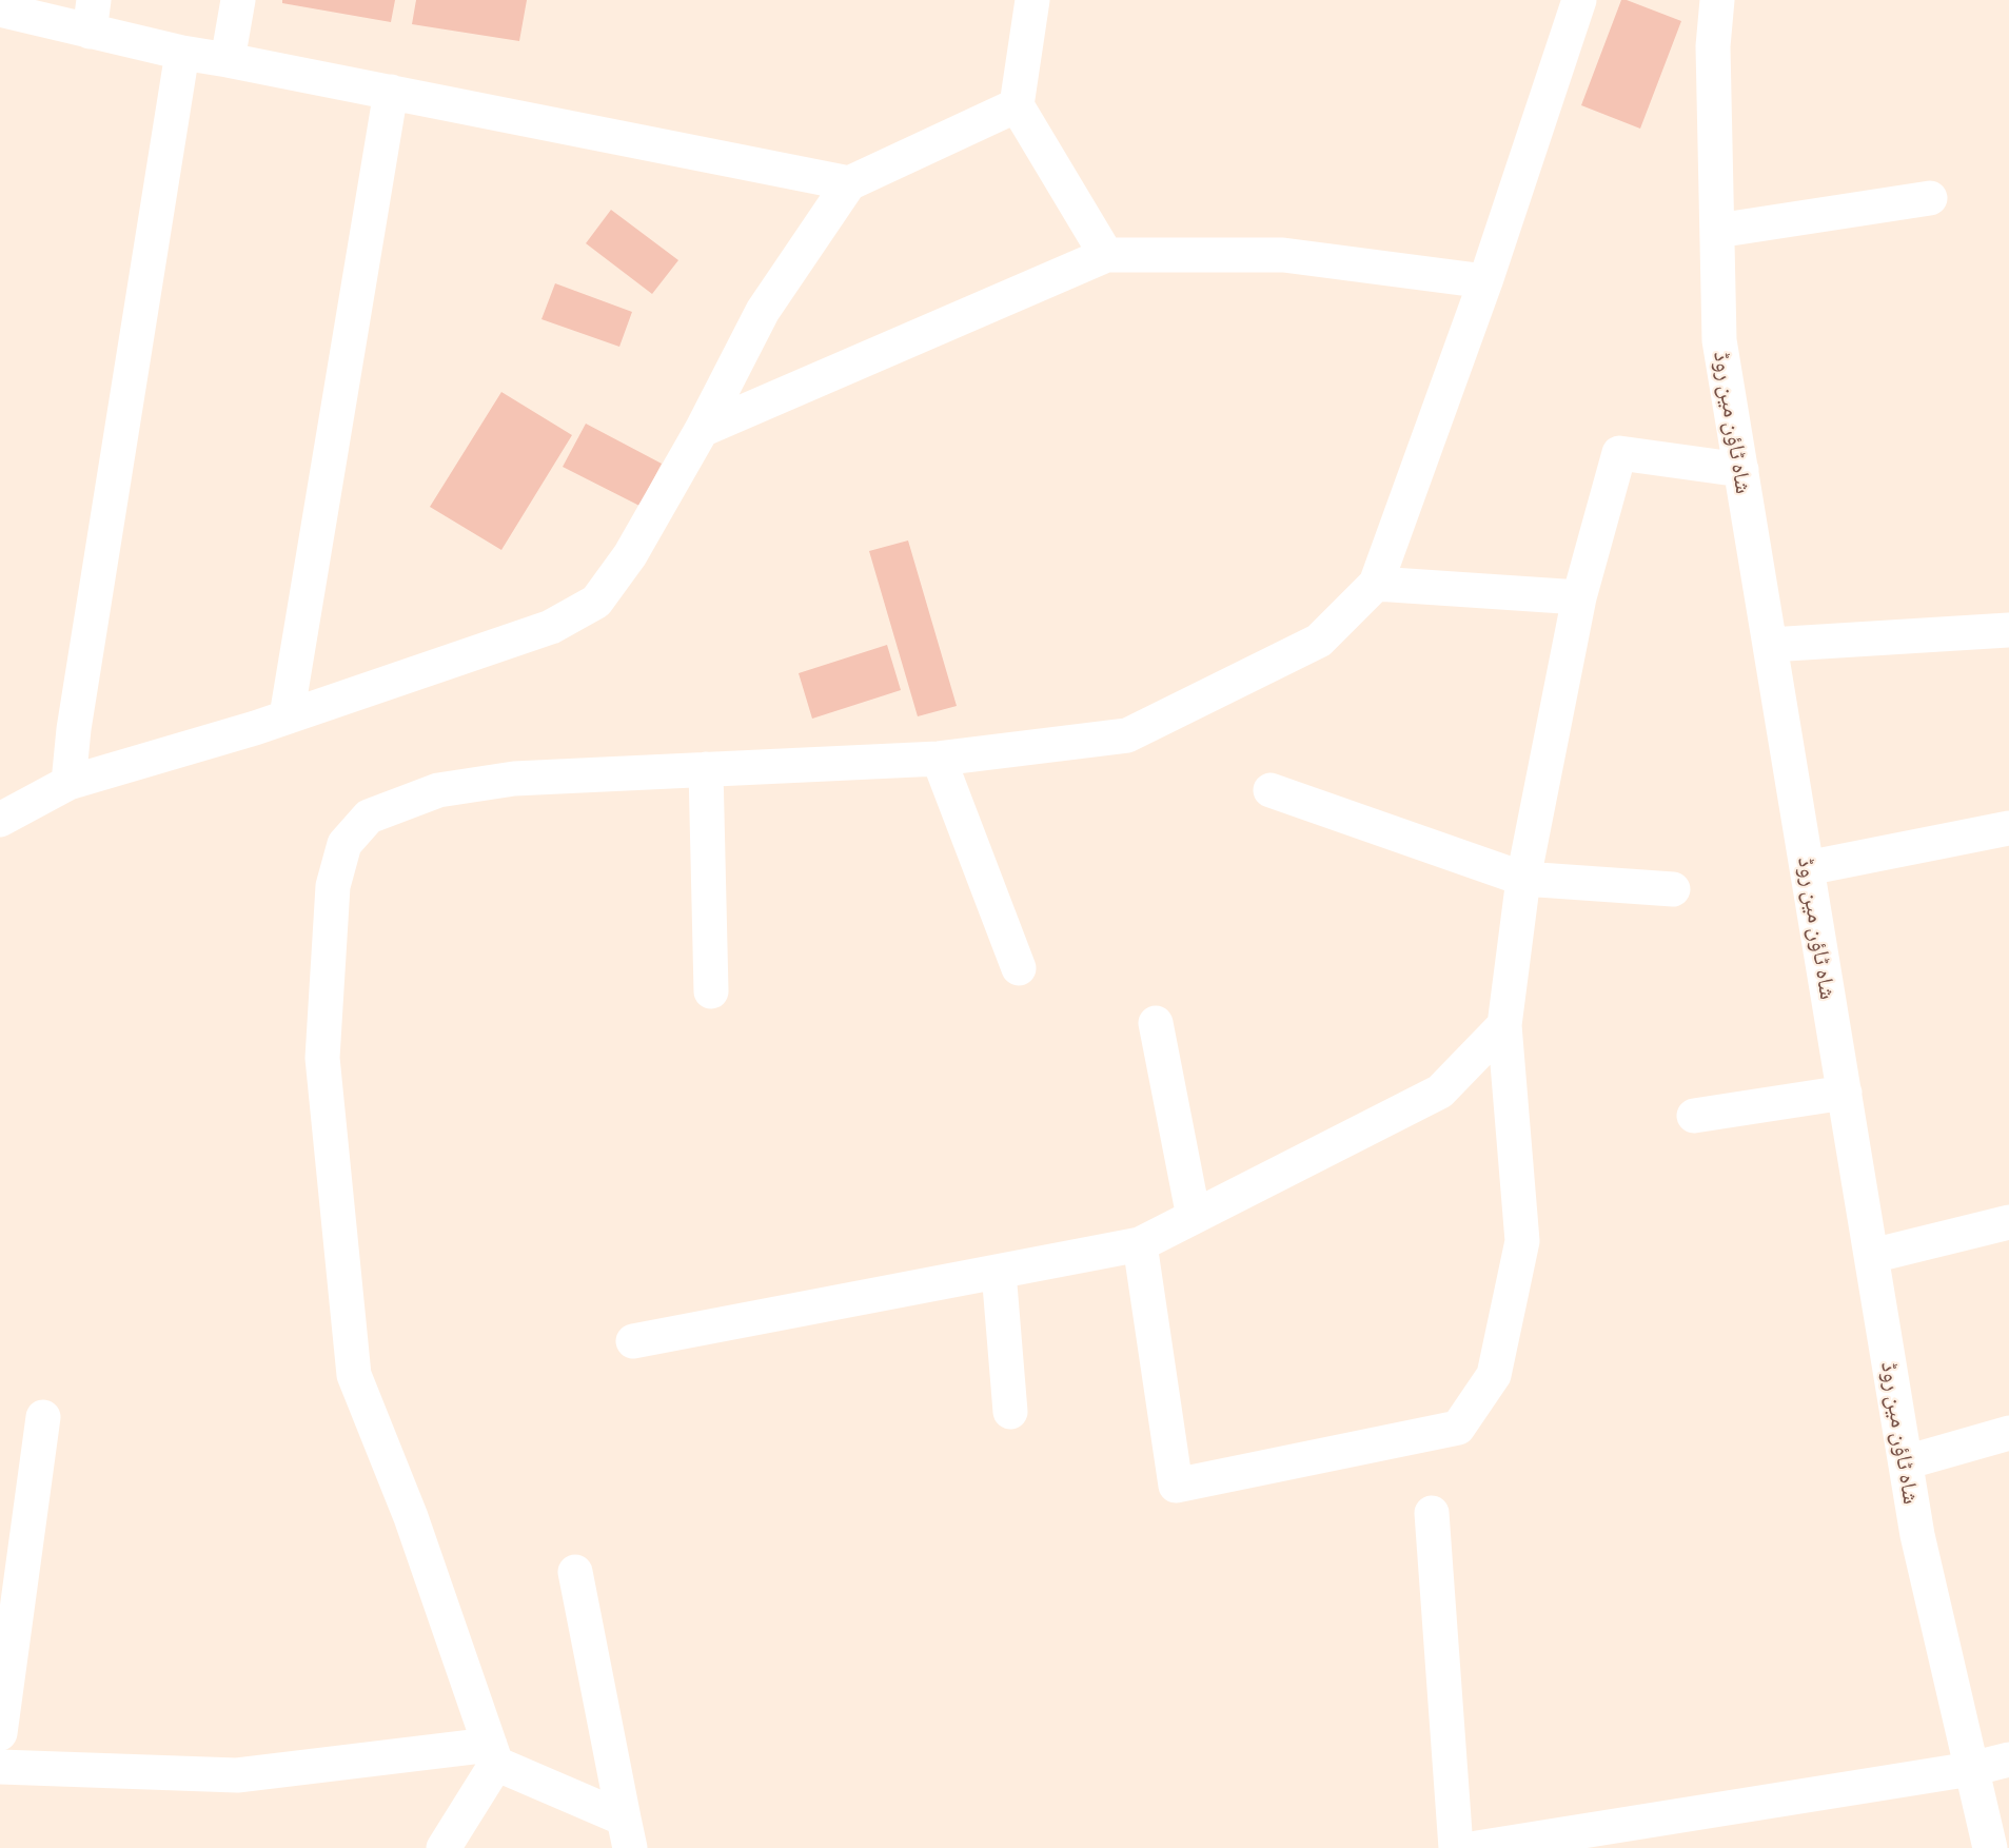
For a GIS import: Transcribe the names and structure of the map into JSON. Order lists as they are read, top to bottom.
{
  "streets": {
    "street": ["شاہ ٹاؤن مین روڈ"]
  }
}
